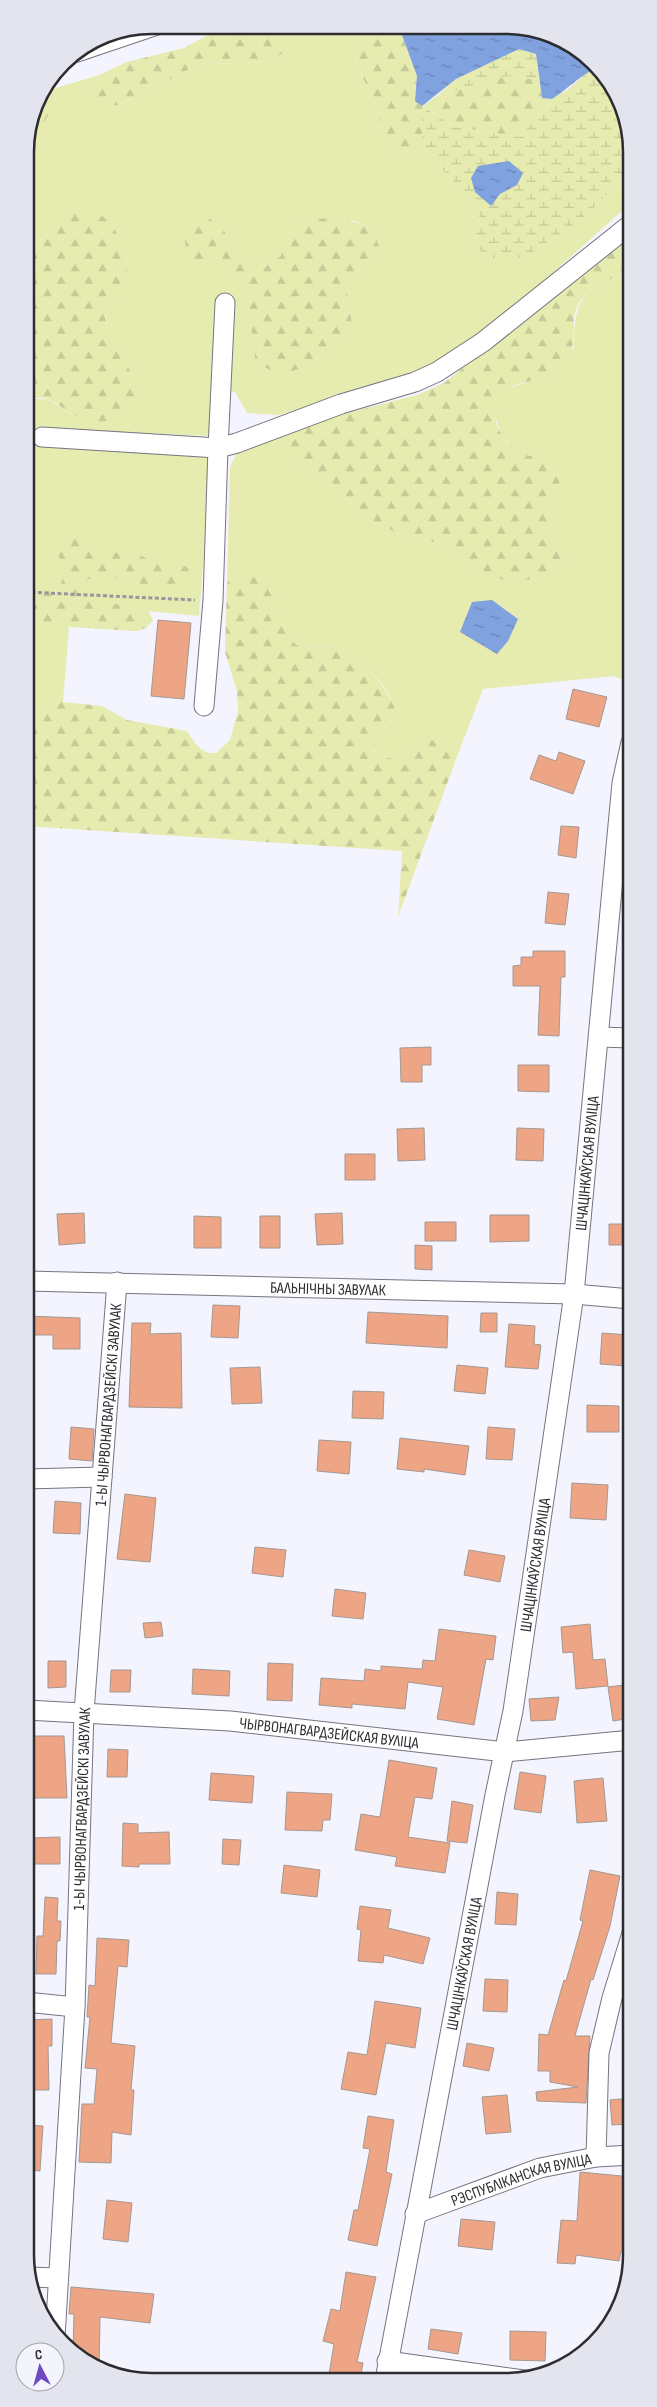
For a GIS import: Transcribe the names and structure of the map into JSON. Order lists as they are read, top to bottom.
{
  "streets": {
    "street": [
      "ШЧАЦІНКАЎСКАЯ ВУЛІЦА",
      "БАЛЬНІЧНЫ ЗАВУЛАК",
      "1-Ы ЧЫРВОНАГВАРДЗЕЙСКІ ЗАВУЛАК",
      "ЧЫРВОНАГВАРДЗЕЙСКАЯ ВУЛІЦА",
      "РЭСПУБЛІКАНСКАЯ ВУЛІЦА"
    ]
  },
  "crossings": [
    ["ШЧАЦІНКАЎСКАЯ ВУЛІЦА", "БАЛЬНІЧНЫ ЗАВУЛАК"],
    ["ШЧАЦІНКАЎСКАЯ ВУЛІЦА", "ЧЫРВОНАГВАРДЗЕЙСКАЯ ВУЛІЦА"],
    ["ШЧАЦІНКАЎСКАЯ ВУЛІЦА", "РЭСПУБЛІКАНСКАЯ ВУЛІЦА"],
    ["БАЛЬНІЧНЫ ЗАВУЛАК", "1-Ы ЧЫРВОНАГВАРДЗЕЙСКІ ЗАВУЛАК"],
    ["1-Ы ЧЫРВОНАГВАРДЗЕЙСКІ ЗАВУЛАК", "ЧЫРВОНАГВАРДЗЕЙСКАЯ ВУЛІЦА"]
  ],
  "north": "top"
}
